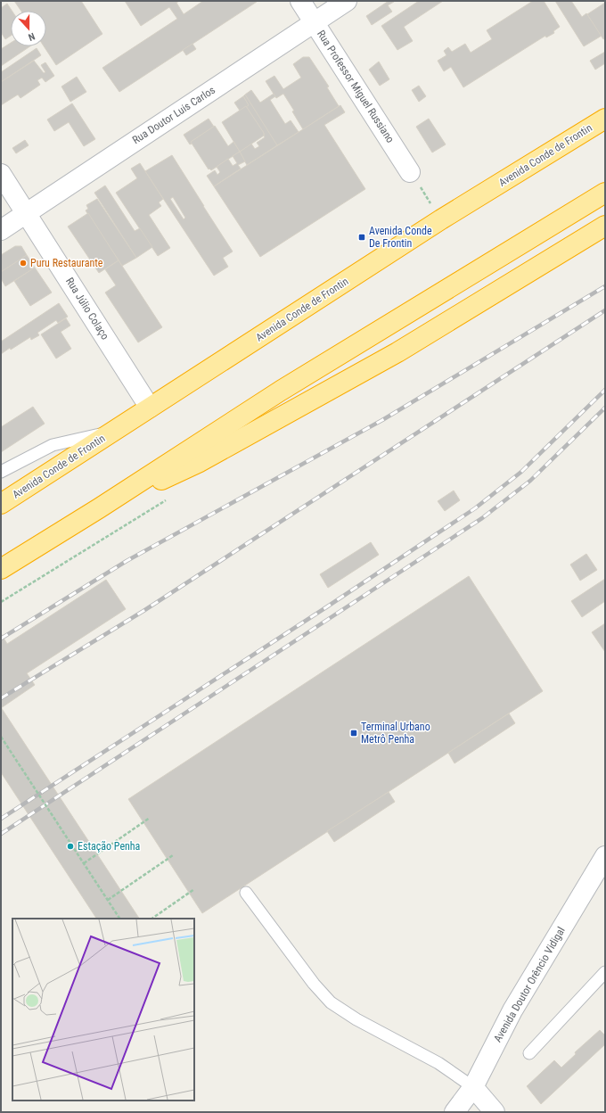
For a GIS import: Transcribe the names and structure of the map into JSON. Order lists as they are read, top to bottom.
{
  "streets": {
    "highway": ["Avenida Conde de Frontin"],
    "street": [
      "Rua Professor Miguel Russiano",
      "Rua Doutor Luis Carlos",
      "Rua Júlio Colaço",
      "Avenida Doutor Orêncio Vidigal"
    ]
  },
  "crossings": [
    ["Rua Professor Miguel Russiano", "Rua Doutor Luis Carlos"],
    ["Rua Doutor Luis Carlos", "Rua Júlio Colaço"],
    ["Avenida Conde de Frontin", "Rua Júlio Colaço"]
  ],
  "places": {
    "transit": ["Avenida Conde De Frontin", "Terminal Urbano Metrô Penha"],
    "other": ["Puru Restaurante", "Estação Penha"]
  },
  "north": "bottom"
}
